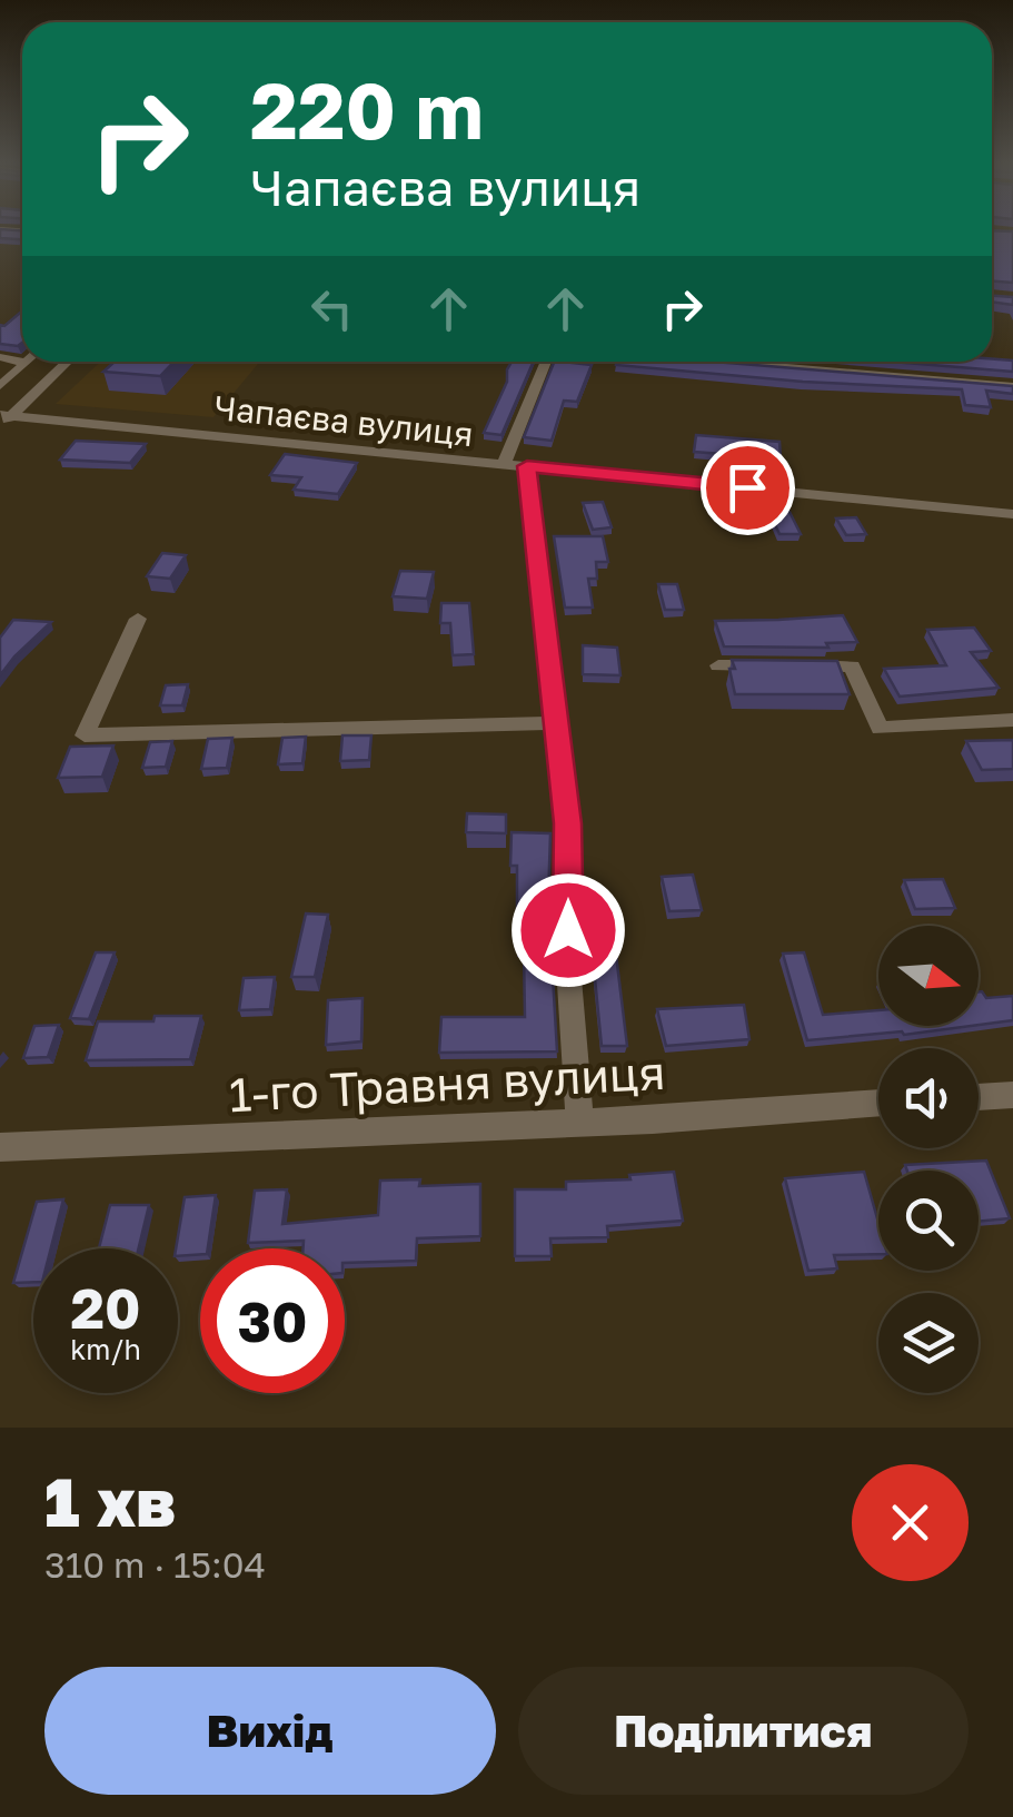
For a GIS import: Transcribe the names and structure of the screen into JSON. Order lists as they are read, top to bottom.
{
  "streets": {
    "street": ["Чапаєва вулиця", "1-го Травня вулиця"]
  },
  "north": "right",
  "page": {
    "turn": ["220 m", "Чапаєва вулиця"],
    "speed": "20 km/h",
    "limit": "30",
    "heading": ["1 хв", "310 m · 15:04"],
    "buttons": ["Вихід", "Поділитися"]
  }
}
